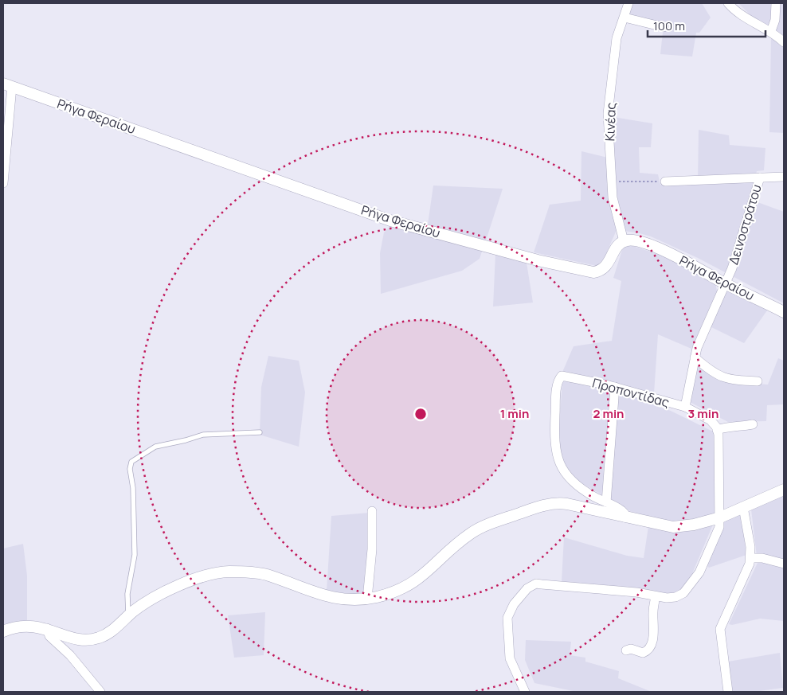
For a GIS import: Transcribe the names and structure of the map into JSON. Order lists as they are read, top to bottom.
{
  "streets": {
    "street": [
      "Ρήγα Φεραίου",
      "Κινέας",
      "Δεινοστράτου",
      "Προποντίδας"
    ]
  },
  "crossings": [
    ["Ρήγα Φεραίου", "Κινέας"],
    ["Ρήγα Φεραίου", "Δεινοστράτου"],
    ["Δεινοστράτου", "Προποντίδας"]
  ],
  "scale_bar": "100 m",
  "rings": ["1 min", "2 min", "3 min"]
}
